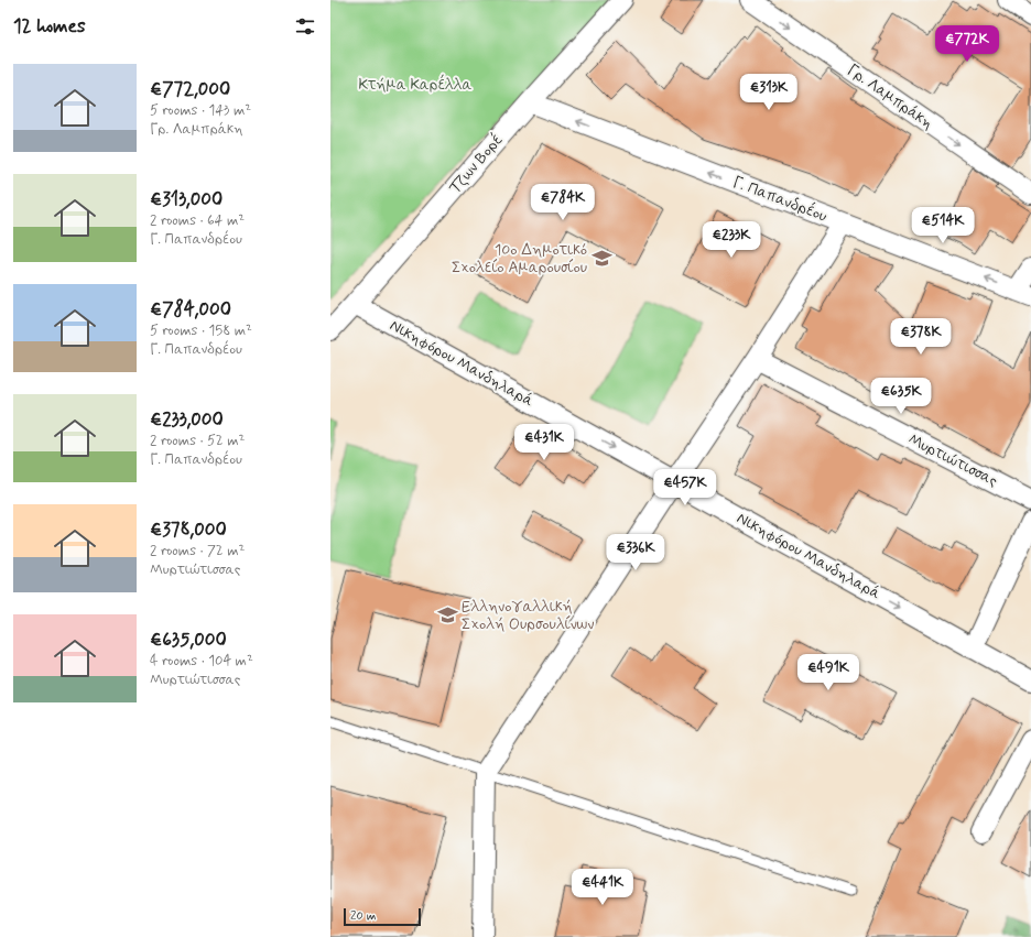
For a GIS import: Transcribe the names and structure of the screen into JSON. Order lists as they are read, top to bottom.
{
  "streets": {
    "street": [
      "Γρ. Λαμπράκη",
      "Τζων Βορέ",
      "Γ. Παπανδρέου",
      "Νικηφόρου Μανδηλαρά",
      "Μυρτιώτισσας"
    ]
  },
  "crossings": [
    ["Τζων Βορέ", "Γ. Παπανδρέου"],
    ["Τζων Βορέ", "Νικηφόρου Μανδηλαρά"]
  ],
  "one_way": ["Γρ. Λαμπράκη", "Γ. Παπανδρέου", "Νικηφόρου Μανδηλαρά"],
  "parks": ["Κτήμα Καρέλλα"],
  "places": {
    "school or university": ["10ο Δημοτικό Σχολείο Αμαρουσίου", "Ελληνογαλλική Σχολή Ουρσουλίνων"]
  },
  "scale_bar": "20 m",
  "page": {
    "heading": "12 homes",
    "price": [
      "€772K",
      "€313K",
      "€784K",
      "€514K",
      "€233K",
      "€378K",
      "€635K",
      "€431K",
      "€457K",
      "€336K",
      "€491K",
      "€441K"
    ],
    "list": [
      {
        "name": "€772,000",
        "note": "5 rooms · 143 m² · Γρ. Λαμπράκη"
      },
      {
        "name": "€313,000",
        "note": "2 rooms · 64 m² · Γ. Παπανδρέου"
      },
      {
        "name": "€784,000",
        "note": "5 rooms · 158 m² · Γ. Παπανδρέου"
      },
      {
        "name": "€233,000",
        "note": "2 rooms · 52 m² · Γ. Παπανδρέου"
      },
      {
        "name": "€378,000",
        "note": "2 rooms · 72 m² · Μυρτιώτισσας"
      },
      {
        "name": "€635,000",
        "note": "4 rooms · 104 m² · Μυρτιώτισσας"
      }
    ],
    "scale": "20 m"
  }
}
